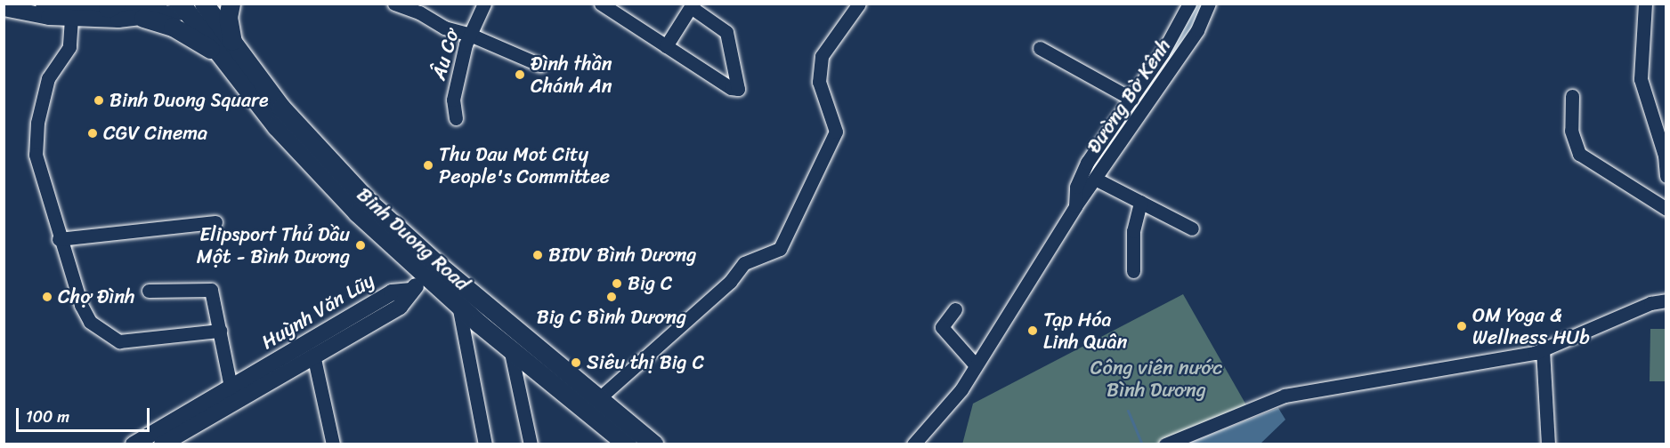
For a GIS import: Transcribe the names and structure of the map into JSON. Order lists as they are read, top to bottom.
{
  "streets": {
    "highway": ["Binh Duong Road"],
    "main road": ["Huỳnh Văn Lũy"],
    "street": ["Âu Cơ", "Đường Bờ Kênh"]
  },
  "parks": ["Công viên nước Bình Dương"],
  "places": [
    "Đình thần Chánh An",
    "Binh Duong Square",
    "CGV Cinema",
    "Thu Dau Mot City People's Committee",
    "Elipsport Thủ Dầu Một - Bình Dương",
    "BIDV Bình Dương",
    "Big C",
    "Chợ Đình",
    "Big C Bình Dương",
    "OM Yoga & Wellness HUb",
    "Tạp Hóa Linh Quân",
    "Siêu thị Big C"
  ],
  "scale_bar": "100 m"
}
